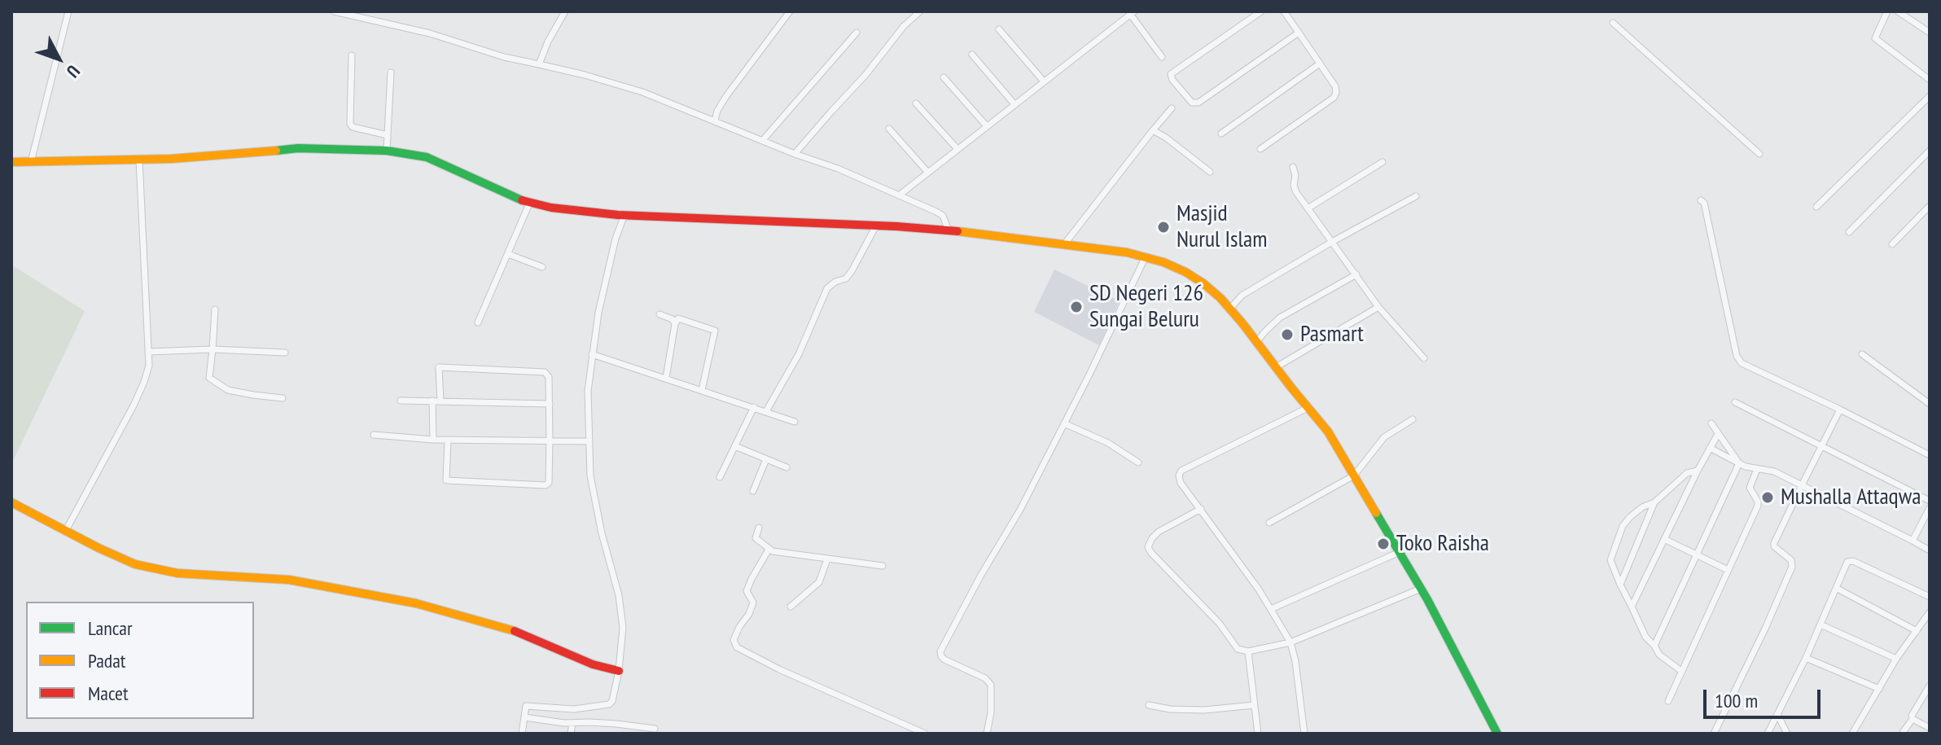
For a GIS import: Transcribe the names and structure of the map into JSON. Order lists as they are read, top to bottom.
{
  "places": [
    "Masjid Nurul Islam",
    "SD Negeri 126 Sungai Beluru",
    "Pasmart",
    "Mushalla Attaqwa",
    "Toko Raisha"
  ],
  "legend": ["Lancar", "Padat", "Macet"],
  "scale_bar": "100 m",
  "north": "bottom right"
}
